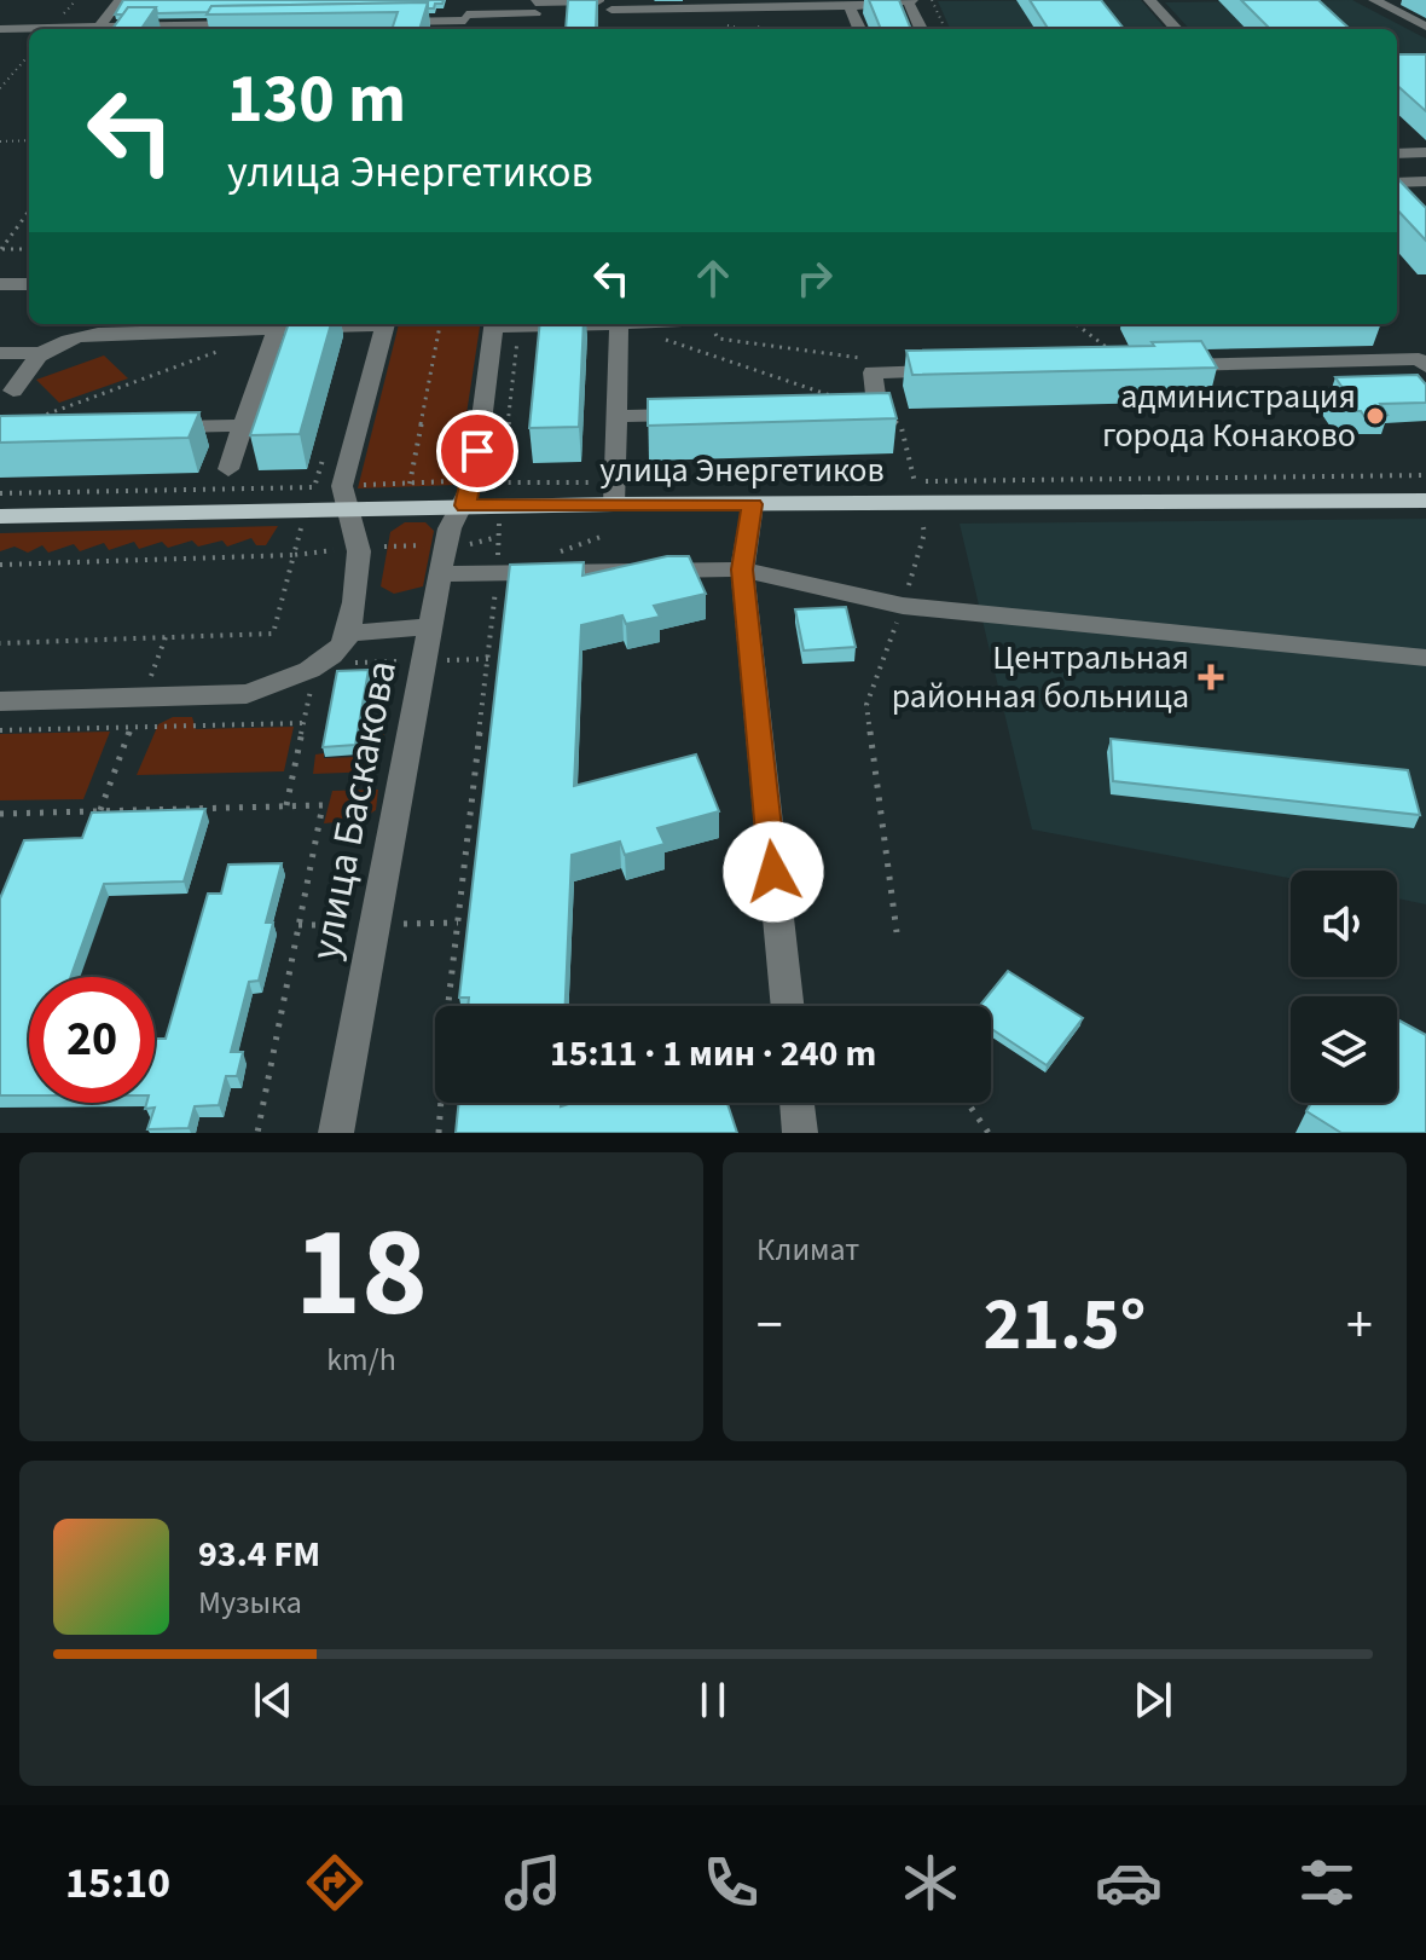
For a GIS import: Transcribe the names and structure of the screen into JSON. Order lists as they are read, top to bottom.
{
  "streets": {
    "main road": ["улица Энергетиков"],
    "street": ["улица Баскакова"]
  },
  "crossings": [
    ["улица Энергетиков", "улица Баскакова"]
  ],
  "places": {
    "other": ["администрация города Конаково"],
    "health": ["Центральная районная больница"]
  },
  "page": {
    "turn": ["130 m", "улица Энергетиков"],
    "limit": "20",
    "trip": "15:11 · 1 мин · 240 m",
    "tile": [
      ["18", "km/h"],
      "Климат"
    ],
    "heat": ["−", "21.5°", "+"],
    "song": ["93.4 FM", "Музыка"],
    "tabs": "15:10"
  }
}
